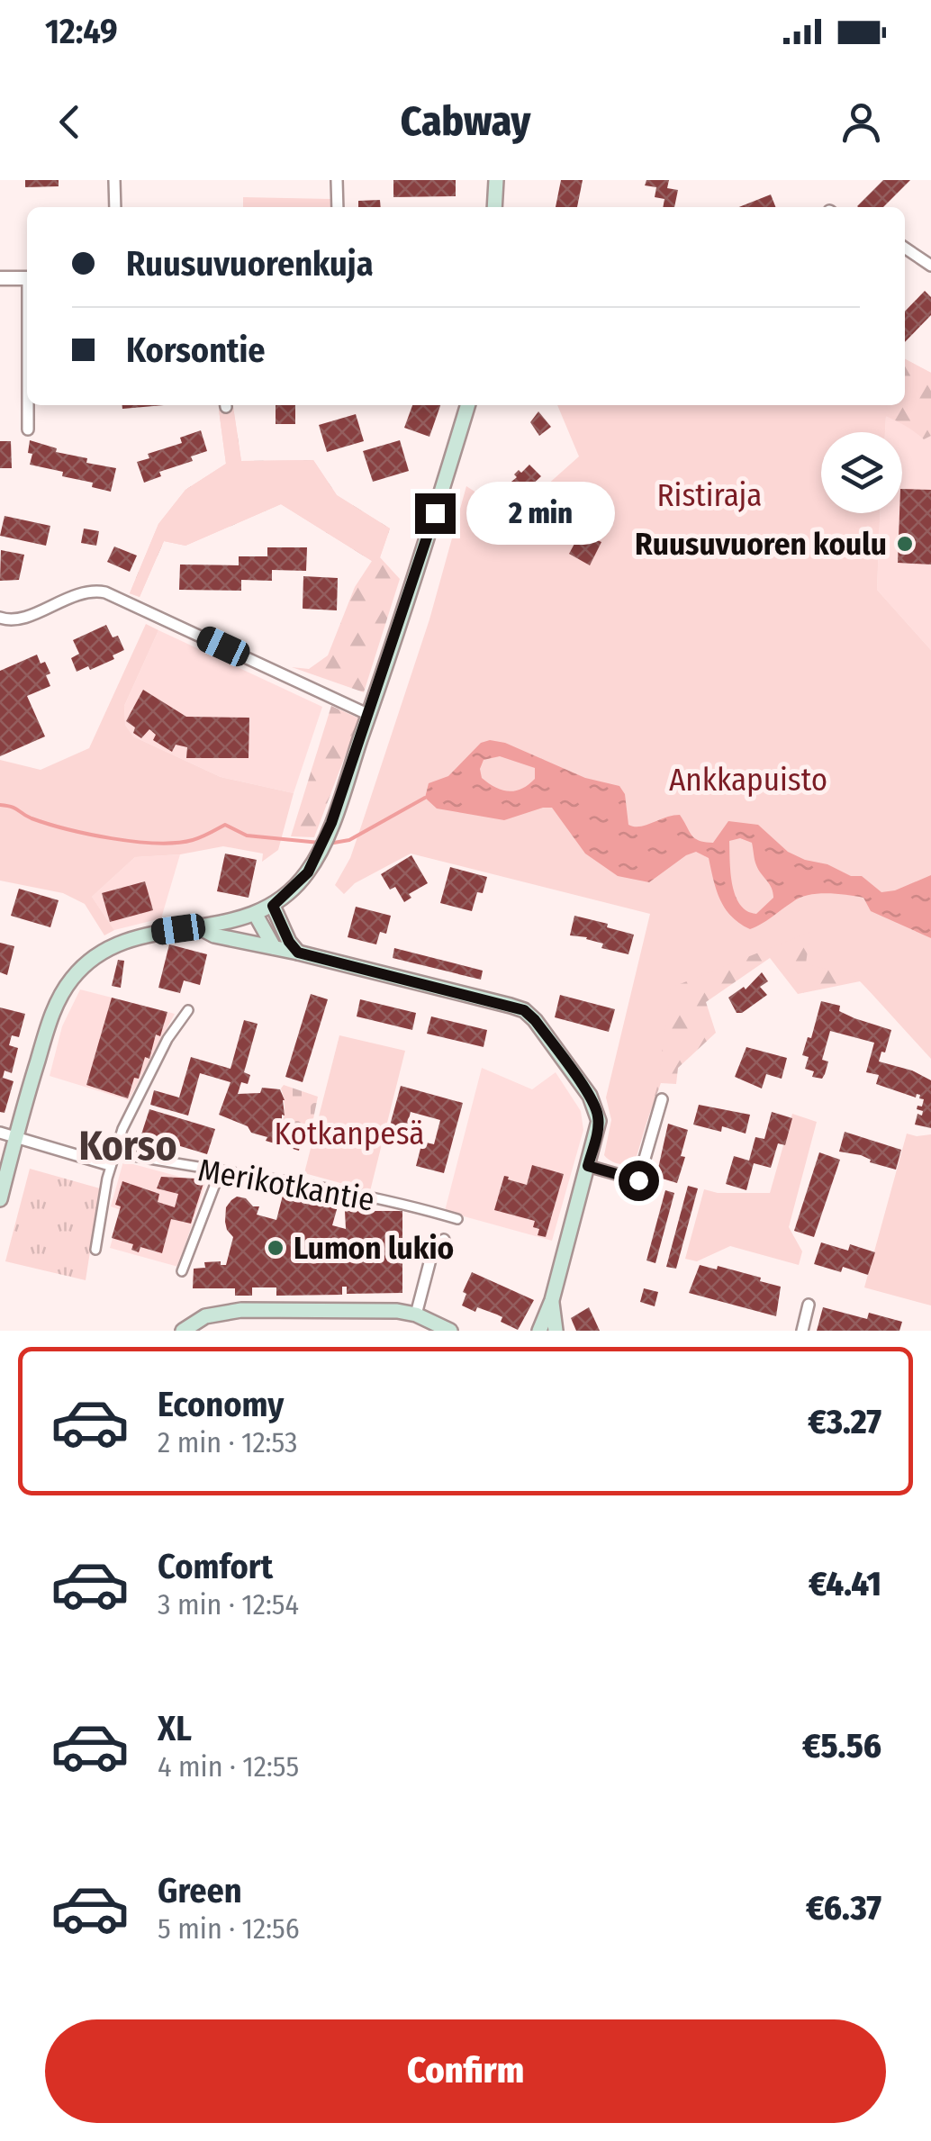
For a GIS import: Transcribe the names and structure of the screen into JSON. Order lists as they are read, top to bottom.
{
  "streets": {
    "street": ["Merikotkantie"]
  },
  "districts": ["Korso"],
  "parks": ["Ristiraja", "Ankkapuisto", "Kotkanpesä"],
  "places": ["Ruusuvuoren koulu", "Lumon lukio"],
  "page": {
    "status": "12:49",
    "header": "Cabway",
    "banner": ["Ruusuvuorenkuja", "Korsontie"],
    "bubble": "2 min",
    "list": [
      {
        "name": "Economy",
        "note": "2 min · 12:53",
        "value": "€3.27"
      },
      {
        "name": "Comfort",
        "note": "3 min · 12:54",
        "value": "€4.41"
      },
      {
        "name": "XL",
        "note": "4 min · 12:55",
        "value": "€5.56"
      },
      {
        "name": "Green",
        "note": "5 min · 12:56",
        "value": "€6.37"
      }
    ],
    "buttons": "Confirm"
  }
}
